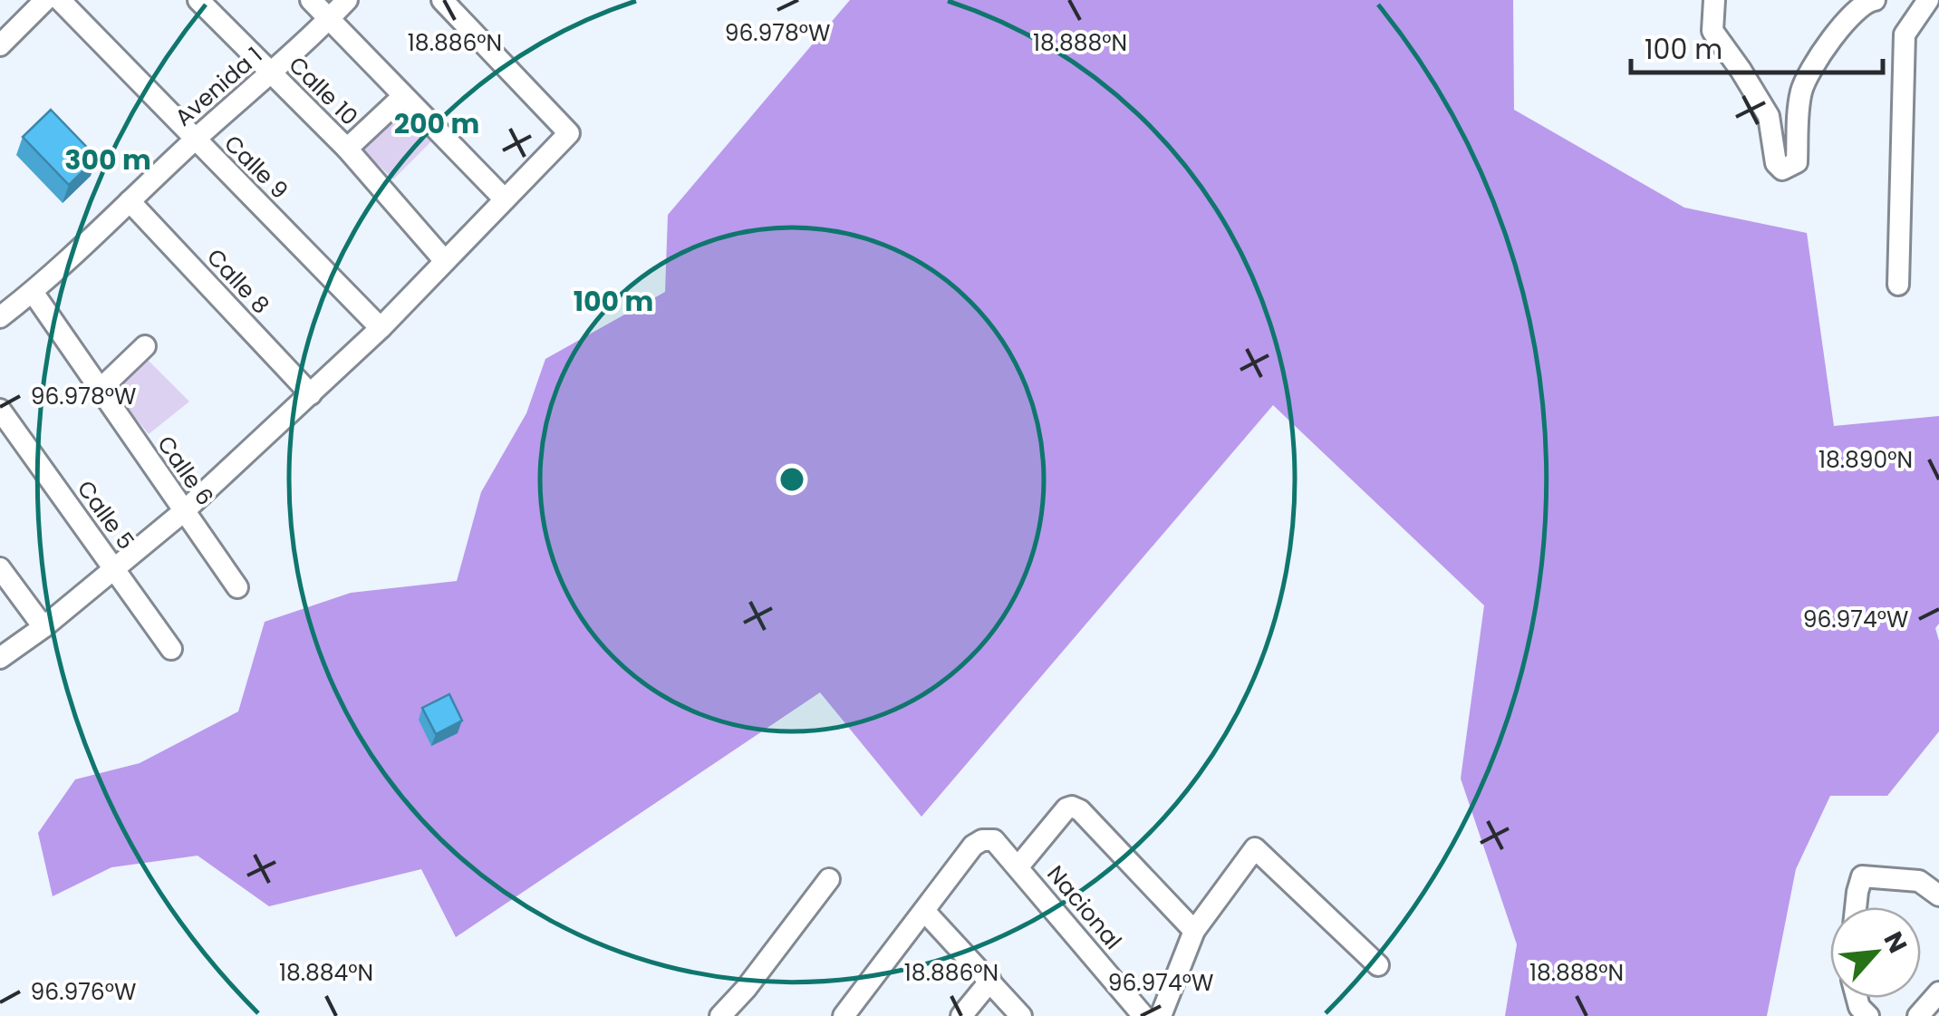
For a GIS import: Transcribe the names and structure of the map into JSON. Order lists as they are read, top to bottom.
{
  "streets": {
    "street": [
      "Avenida 1",
      "Calle 10",
      "Calle 9",
      "Calle 8",
      "Calle 6",
      "Calle 5",
      "Nacional"
    ]
  },
  "crossings": [
    ["Avenida 1", "Calle 10"],
    ["Avenida 1", "Calle 9"],
    ["Avenida 1", "Calle 8"],
    ["Avenida 1", "Calle 6"]
  ],
  "scale_bar": "100 m",
  "north": "top right",
  "coordinates": [
    "96.978°W",
    "18.886°N",
    "18.888°N",
    "18.890°N",
    "96.974°W",
    "18.884°N",
    "96.976°W"
  ],
  "rings": ["200 m", "300 m", "100 m"]
}
